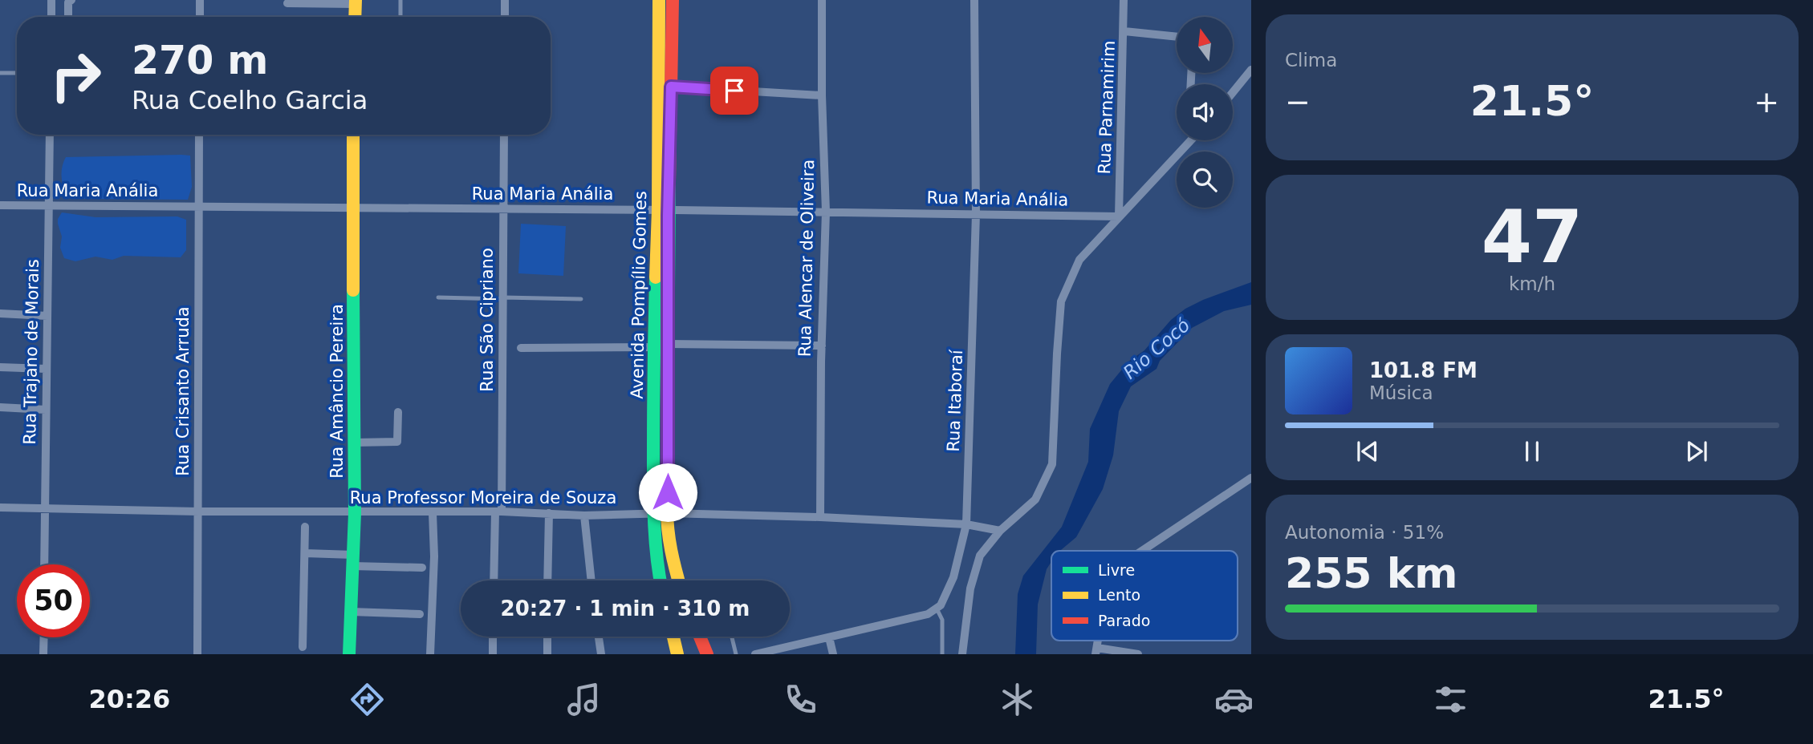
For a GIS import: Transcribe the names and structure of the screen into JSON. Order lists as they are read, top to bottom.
{
  "streets": {
    "main road": ["Avenida Pompílio Gomes", "Rua Amâncio Pereira"],
    "street": [
      "Rua Parnamirim",
      "Rua Maria Anália",
      "Rua Alencar de Oliveira",
      "Rua São Cipriano",
      "Rua Trajano de Morais",
      "Rua Crisanto Arruda",
      "Rua Itaboraí",
      "Rua Professor Moreira de Souza"
    ]
  },
  "crossings": [
    ["Rua Parnamirim", "Rua Maria Anália"],
    ["Rua Maria Anália", "Rua Alencar de Oliveira"],
    ["Rua Maria Anália", "Avenida Pompílio Gomes"],
    ["Rua Maria Anália", "Rua São Cipriano"],
    ["Rua Maria Anália", "Rua Trajano de Morais"],
    ["Rua Maria Anália", "Rua Crisanto Arruda"],
    ["Rua Maria Anália", "Rua Amâncio Pereira"],
    ["Rua Maria Anália", "Rua Itaboraí"],
    ["Rua Alencar de Oliveira", "Rua Professor Moreira de Souza"],
    ["Avenida Pompílio Gomes", "Rua Professor Moreira de Souza"],
    ["Rua São Cipriano", "Rua Professor Moreira de Souza"],
    ["Rua Trajano de Morais", "Rua Professor Moreira de Souza"],
    ["Rua Crisanto Arruda", "Rua Professor Moreira de Souza"],
    ["Rua Amâncio Pereira", "Rua Professor Moreira de Souza"],
    ["Rua Itaboraí", "Rua Professor Moreira de Souza"]
  ],
  "water": ["Rio Cocó"],
  "legend": ["Livre", "Lento", "Parado"],
  "north": "top",
  "page": {
    "tile": [
      "Clima",
      ["47", "km/h"],
      ["Autonomia · 51%", "255 km"]
    ],
    "turn": ["270 m", "Rua Coelho Garcia"],
    "heat": ["−", "21.5°", "+"],
    "song": ["101.8 FM", "Música"],
    "limit": "50",
    "trip": "20:27 · 1 min · 310 m",
    "tabs": ["20:26", "21.5°"]
  }
}
